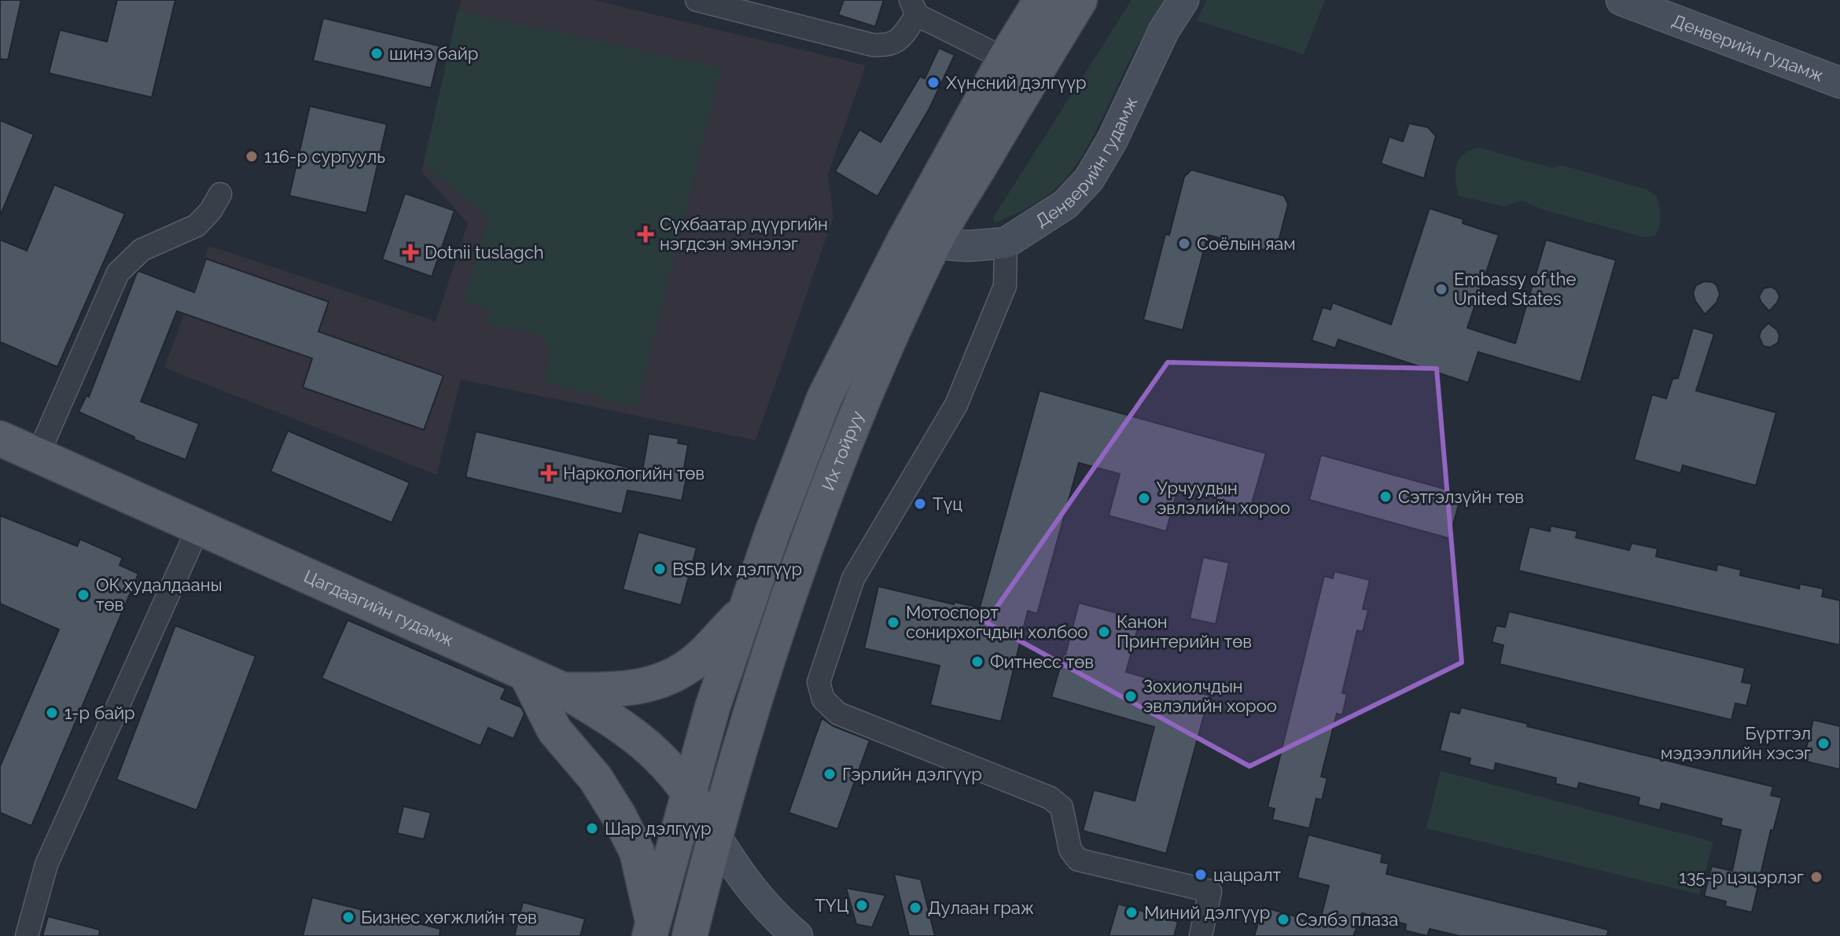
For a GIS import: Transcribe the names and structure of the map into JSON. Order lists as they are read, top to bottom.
{
  "streets": {
    "main road": ["Их тойруу", "Цагдаагийн гудамж"],
    "street": ["Денверийн гудамж"]
  },
  "crossings": [
    ["Денверийн гудамж", "Их тойруу"],
    ["Их тойруу", "Цагдаагийн гудамж"]
  ],
  "places": {
    "other": [
      "шинэ байр",
      "Хүнсний дэлгүүр",
      "116-р сургууль",
      "Соёлын яам",
      "Embassy of the United States",
      "Сэтгэлзүйн төв",
      "Урчуудын эвлэлийн хороо",
      "Түц",
      "BSB Их дэлгүүр",
      "ОК худалдааны төв",
      "Mотоспорт сонирхогчдын холбоо",
      "Канон Принтерийн төв",
      "Фитнесс төв",
      "Зохиолчдын эвлэлийн хороо",
      "1-р байр",
      "Бүртгэл мэдээллийн хэсэг",
      "Гэрлийн дэлгүүр",
      "Шар дэлгүүр",
      "цацралт",
      "135-р цэцэрлэг",
      "ТҮЦ",
      "Дулаан граж",
      "Миний дэлгүүр",
      "Бизнес хөгжлийн төв",
      "Сэлбэ плаза"
    ],
    "health": ["Сүхбаатар дүүргийн нэгдсэн эмнэлэг", "Dotnii tuslagch", "Наркологийн төв"]
  }
}
